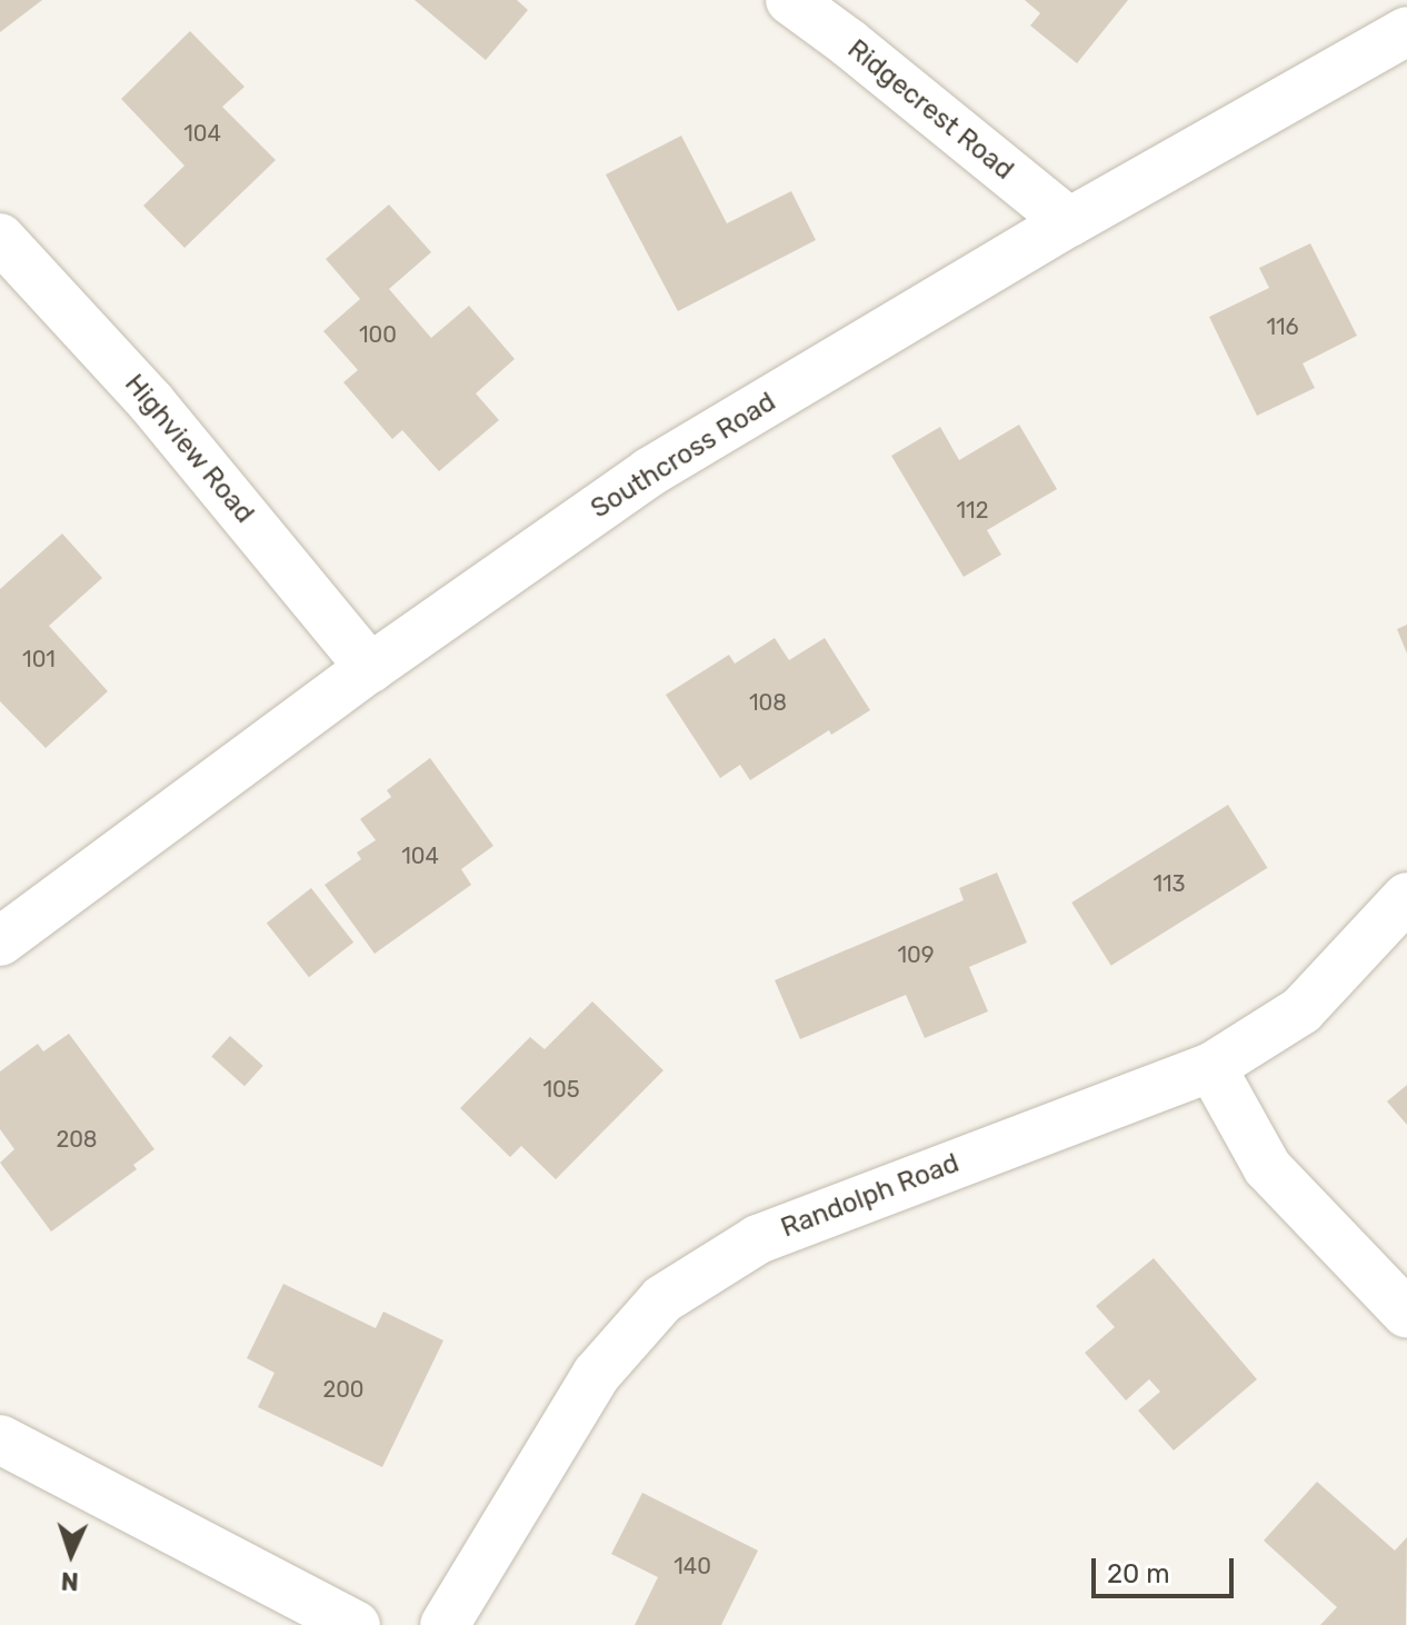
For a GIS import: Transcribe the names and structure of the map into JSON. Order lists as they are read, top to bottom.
{
  "streets": {
    "street": [
      "Ridgecrest Road",
      "Highview Road",
      "Southcross Road",
      "Randolph Road"
    ]
  },
  "crossings": [
    ["Ridgecrest Road", "Southcross Road"],
    ["Highview Road", "Southcross Road"]
  ],
  "house_numbers": [
    "104",
    "116",
    "100",
    "112",
    "101",
    "108",
    "104",
    "113",
    "109",
    "105",
    "208",
    "200",
    "140"
  ],
  "scale_bar": "20 m",
  "north": "bottom"
}
